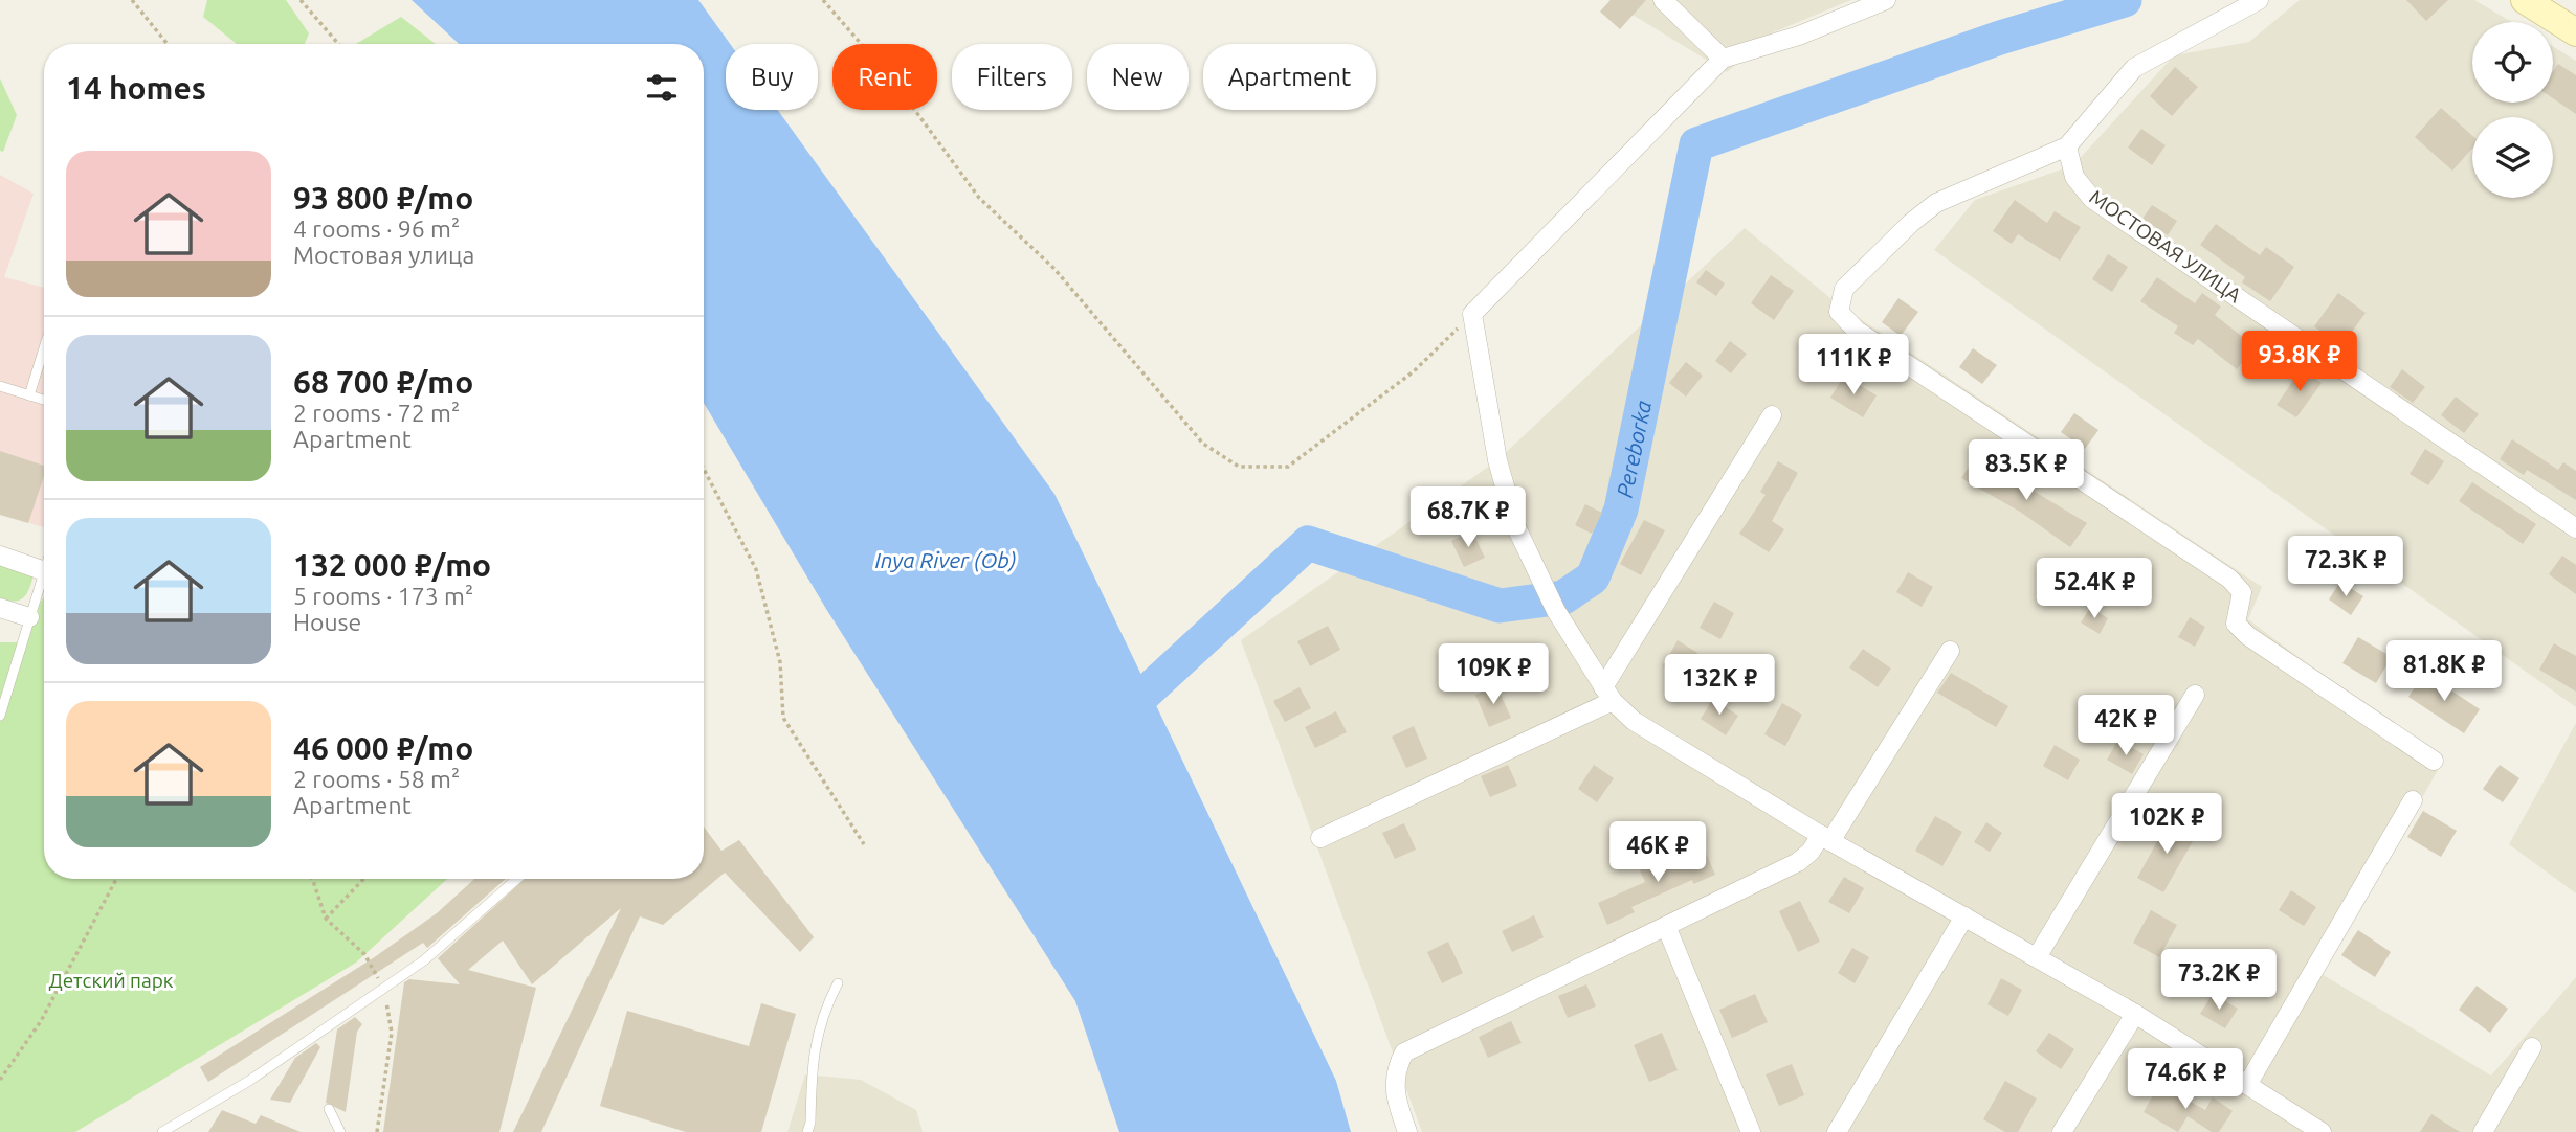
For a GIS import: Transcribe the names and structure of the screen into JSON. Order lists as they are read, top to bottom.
{
  "streets": {
    "street": ["МОСТОВАЯ УЛИЦА"]
  },
  "water": ["Pereborka", "Inya River (Ob)"],
  "parks": ["Детский парк"],
  "page": {
    "chip": [
      "Buy",
      "Rent",
      "Filters",
      "New",
      "Apartment"
    ],
    "heading": "14 homes",
    "list": [
      {
        "name": "93 800 ₽/mo",
        "note": "4 rooms · 96 m² · Мостовая улица"
      },
      {
        "name": "68 700 ₽/mo",
        "note": "2 rooms · 72 m² · Apartment"
      },
      {
        "name": "132 000 ₽/mo",
        "note": "5 rooms · 173 m² · House"
      },
      {
        "name": "46 000 ₽/mo",
        "note": "2 rooms · 58 m² · Apartment"
      }
    ],
    "price": [
      "93.8K ₽",
      "111K ₽",
      "83.5K ₽",
      "68.7K ₽",
      "72.3K ₽",
      "52.4K ₽",
      "81.8K ₽",
      "109K ₽",
      "132K ₽",
      "42K ₽",
      "102K ₽",
      "46K ₽",
      "73.2K ₽",
      "74.6K ₽"
    ]
  }
}
